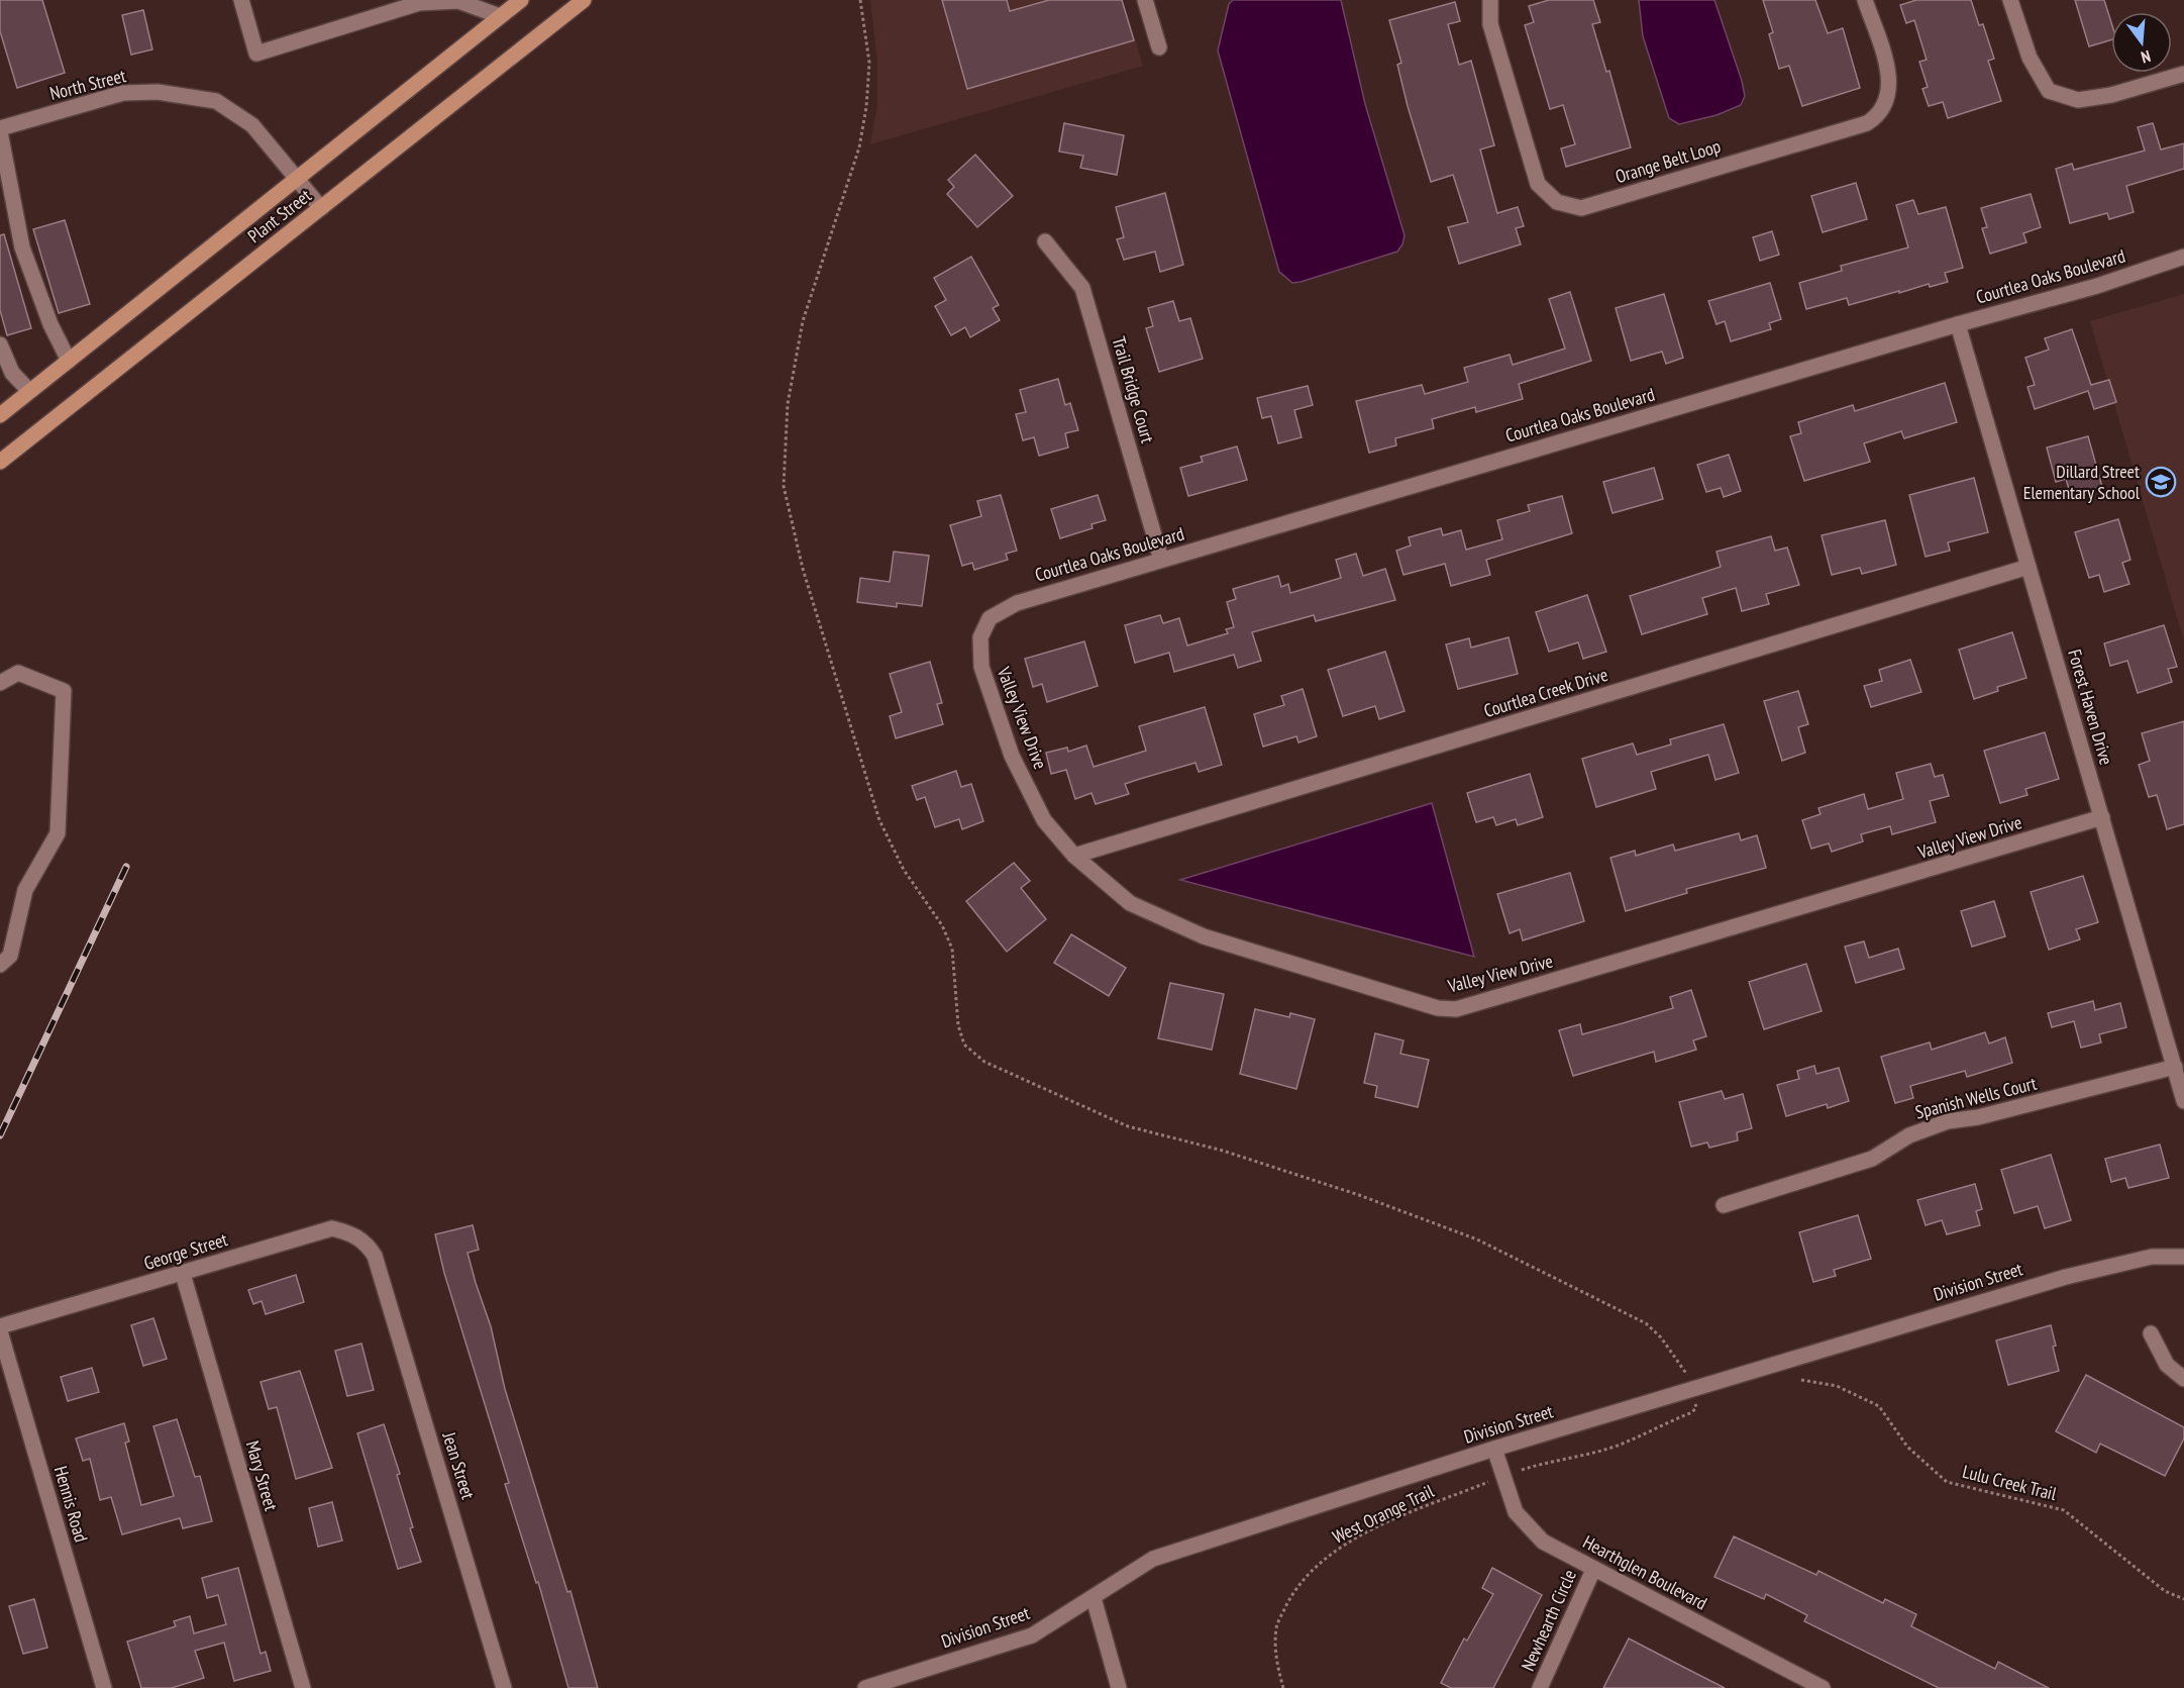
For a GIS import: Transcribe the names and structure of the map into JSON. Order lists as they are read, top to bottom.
{
  "streets": {
    "main road": ["Plant Street"],
    "street": [
      "North Street",
      "Orange Belt Loop",
      "Courtlea Oaks Boulevard",
      "Trail Bridge Court",
      "Courtlea Creek Drive",
      "Forest Haven Drive",
      "Valley View Drive",
      "Spanish Wells Court",
      "George Street",
      "Division Street",
      "Jean Street",
      "Mary Street",
      "Hennis Road",
      "Hearthglen Boulevard",
      "Newhearth Circle"
    ],
    "path": ["Lulu Creek Trail", "West Orange Trail"]
  },
  "crossings": [
    ["North Street", "Plant Street"],
    ["Courtlea Oaks Boulevard", "Trail Bridge Court"],
    ["Courtlea Oaks Boulevard", "Forest Haven Drive"],
    ["Courtlea Oaks Boulevard", "Valley View Drive"],
    ["Courtlea Creek Drive", "Forest Haven Drive"],
    ["Courtlea Creek Drive", "Valley View Drive"],
    ["Forest Haven Drive", "Valley View Drive"],
    ["Forest Haven Drive", "Spanish Wells Court"],
    ["George Street", "Jean Street"],
    ["George Street", "Mary Street"],
    ["Division Street", "Hearthglen Boulevard"],
    ["Hearthglen Boulevard", "Newhearth Circle"]
  ],
  "places": {
    "school or university": ["Dillard Street Elementary School"]
  },
  "north": "bottom"
}
